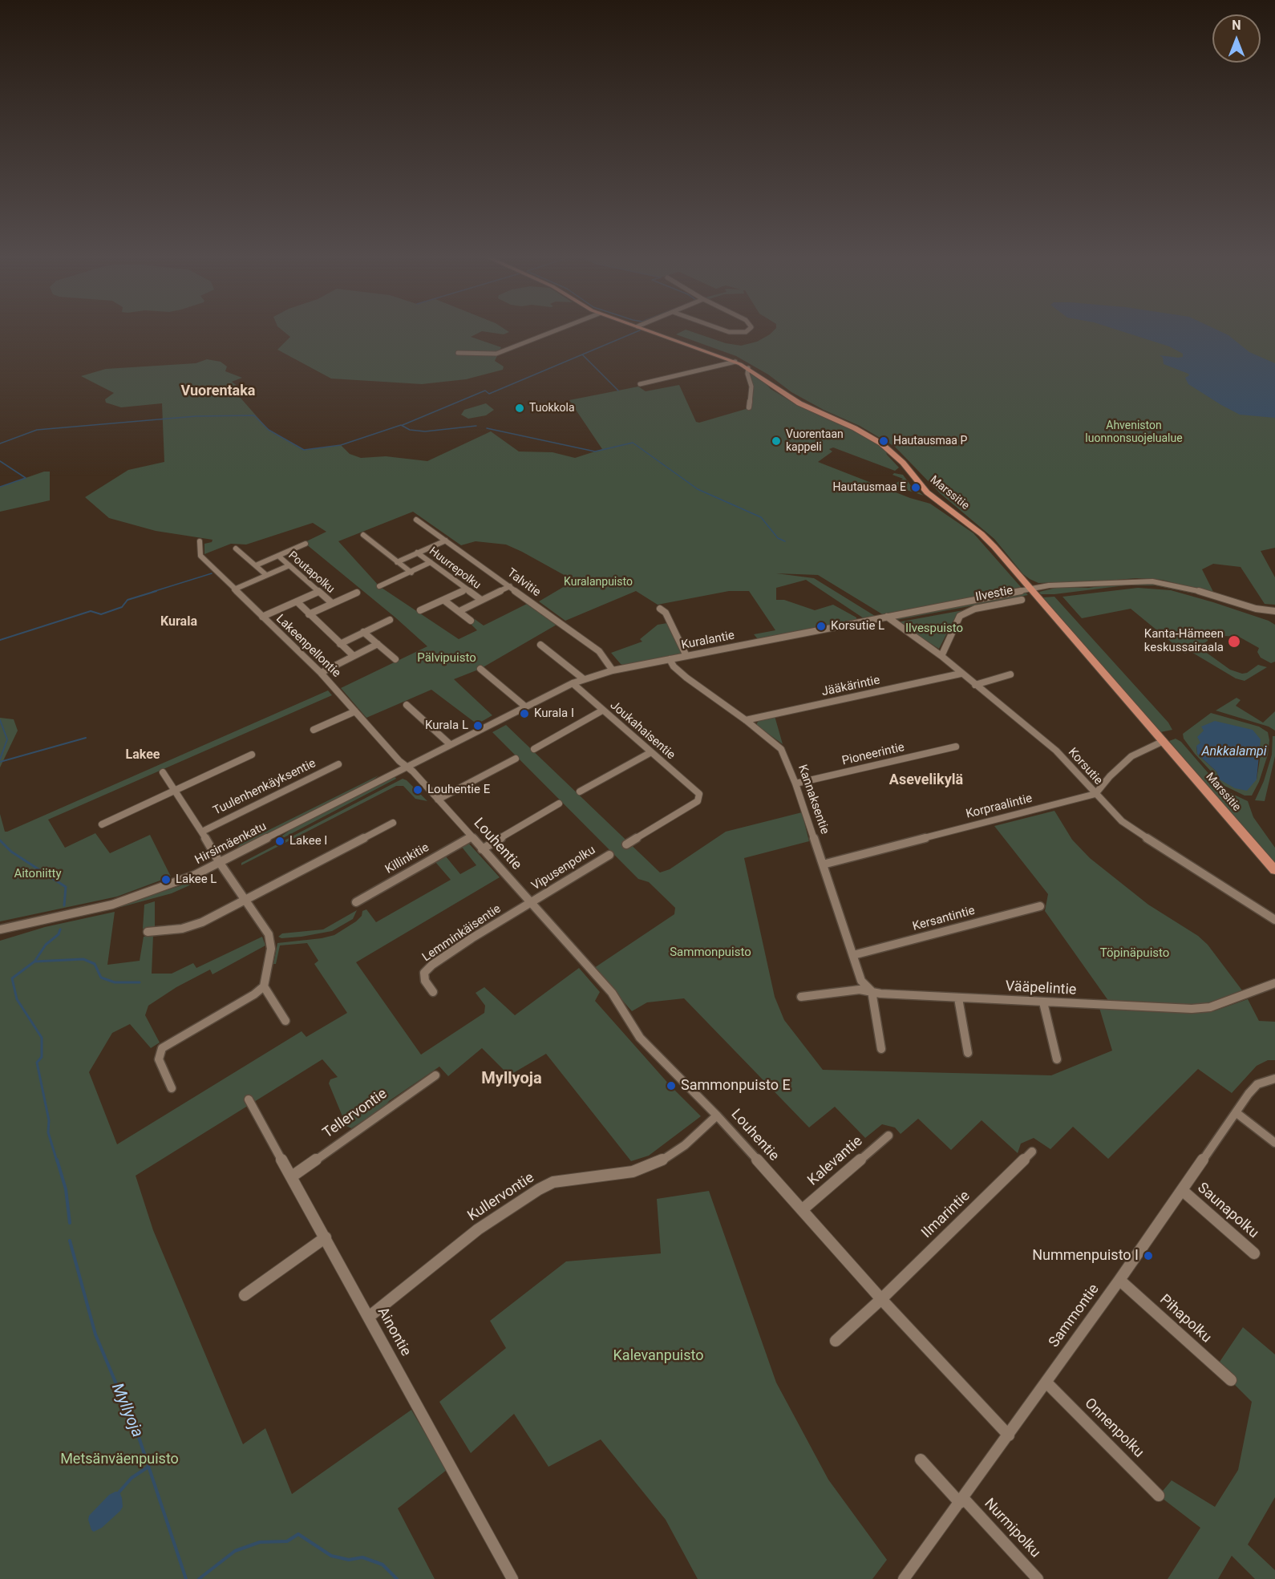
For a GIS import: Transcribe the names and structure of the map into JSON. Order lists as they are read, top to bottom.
{
  "streets": {
    "main road": ["Marssitie"],
    "street": [
      "Huurrepolku",
      "Poutapolku",
      "Talvitie",
      "Ilvestie",
      "Kuralantie",
      "Lakeenpellontie",
      "Jääkärintie",
      "Joukahaisentie",
      "Pioneerintie",
      "Korsutie",
      "Tuulenhenkäyksentie",
      "Kannaksentie",
      "Korpraalintie",
      "Hirsimäenkatu",
      "Louhentie",
      "Killinkitie",
      "Vipusenpolku",
      "Kersantintie",
      "Lemminkäisentie",
      "Vääpelintie",
      "Tellervontie",
      "Kalevantie",
      "Kullervontie",
      "Saunapolku",
      "Ilmarintie",
      "Sammontie",
      "Pihapolku",
      "Ainontie",
      "Onnenpolku",
      "Nurmipolku"
    ]
  },
  "crossings": [
    ["Marssitie", "Kuralantie"],
    ["Talvitie", "Kuralantie"],
    ["Ilvestie", "Korsutie"],
    ["Kuralantie", "Lakeenpellontie"],
    ["Kuralantie", "Joukahaisentie"],
    ["Kuralantie", "Korsutie"],
    ["Kuralantie", "Kannaksentie"],
    ["Kuralantie", "Hirsimäenkatu"],
    ["Kuralantie", "Louhentie"],
    ["Lakeenpellontie", "Hirsimäenkatu"],
    ["Lakeenpellontie", "Louhentie"],
    ["Jääkärintie", "Korsutie"],
    ["Jääkärintie", "Kannaksentie"],
    ["Pioneerintie", "Kannaksentie"],
    ["Korsutie", "Korpraalintie"],
    ["Kannaksentie", "Korpraalintie"],
    ["Kannaksentie", "Kersantintie"],
    ["Kannaksentie", "Vääpelintie"],
    ["Hirsimäenkatu", "Louhentie"],
    ["Louhentie", "Killinkitie"],
    ["Louhentie", "Vipusenpolku"],
    ["Louhentie", "Lemminkäisentie"],
    ["Louhentie", "Kalevantie"],
    ["Louhentie", "Kullervontie"],
    ["Louhentie", "Ilmarintie"],
    ["Louhentie", "Sammontie"],
    ["Vipusenpolku", "Lemminkäisentie"],
    ["Tellervontie", "Ainontie"],
    ["Kullervontie", "Ainontie"],
    ["Saunapolku", "Sammontie"],
    ["Sammontie", "Pihapolku"],
    ["Sammontie", "Onnenpolku"],
    ["Sammontie", "Nurmipolku"]
  ],
  "districts": [
    "Vuorentaka",
    "Kurala",
    "Lakee",
    "Asevelikylä",
    "Myllyoja"
  ],
  "water": ["Ankkalampi", "Myllyoja"],
  "parks": [
    "Ahveniston luonnonsuojelualue",
    "Kuralanpuisto",
    "Ilvespuisto",
    "Pälvipuisto",
    "Aitoniitty",
    "Sammonpuisto",
    "Töpinäpuisto",
    "Kalevanpuisto",
    "Metsänväenpuisto"
  ],
  "places": [
    "Tuokkola",
    "Vuorentaan kappeli",
    "Hautausmaa P",
    "Hautausmaa E",
    "Korsutie L",
    "Kanta-Hämeen keskussairaala",
    "Kurala I",
    "Kurala L",
    "Louhentie E",
    "Lakee I",
    "Lakee L",
    "Sammonpuisto E",
    "Nummenpuisto I"
  ],
  "north": "top"
}
